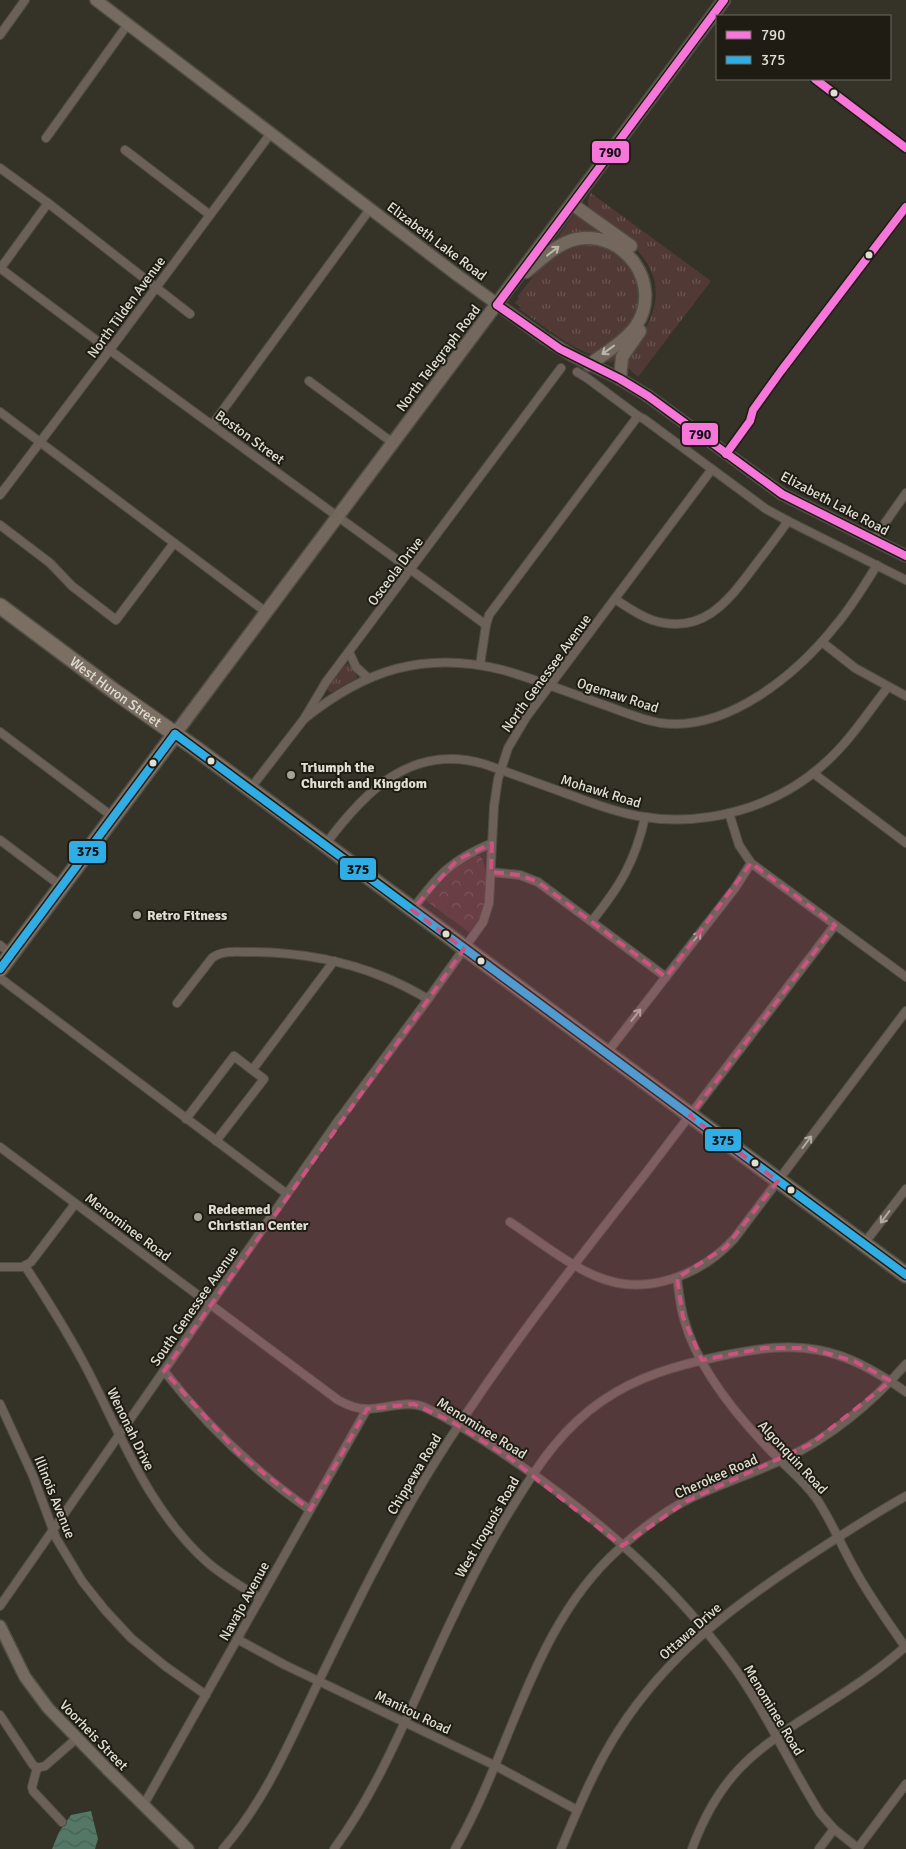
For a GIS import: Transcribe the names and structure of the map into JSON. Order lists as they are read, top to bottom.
{
  "streets": {
    "highway": ["West Huron Street"],
    "main road": ["Elizabeth Lake Road", "North Telegraph Road", "Voorheis Street"],
    "street": [
      "North Tilden Avenue",
      "Boston Street",
      "Osceola Drive",
      "North Genessee Avenue",
      "Ogemaw Road",
      "Mohawk Road",
      "Menominee Road",
      "South Genessee Avenue",
      "Wenonah Drive",
      "Algonquin Road",
      "Chippewa Road",
      "Cherokee Road",
      "Illinois Avenue",
      "West Iroquois Road",
      "Navajo Avenue",
      "Ottawa Drive",
      "Manitou Road"
    ]
  },
  "crossings": [
    ["Elizabeth Lake Road", "North Tilden Avenue"],
    ["Elizabeth Lake Road", "North Telegraph Road"],
    ["North Tilden Avenue", "Boston Street"],
    ["North Telegraph Road", "Boston Street"],
    ["North Telegraph Road", "West Huron Street"],
    ["Boston Street", "Osceola Drive"],
    ["Osceola Drive", "West Huron Street"],
    ["Osceola Drive", "Ogemaw Road"],
    ["North Genessee Avenue", "West Huron Street"],
    ["North Genessee Avenue", "Ogemaw Road"],
    ["North Genessee Avenue", "Mohawk Road"],
    ["North Genessee Avenue", "South Genessee Avenue"],
    ["West Huron Street", "Mohawk Road"],
    ["West Huron Street", "South Genessee Avenue"],
    ["West Huron Street", "Chippewa Road"],
    ["Menominee Road", "South Genessee Avenue"],
    ["Menominee Road", "Chippewa Road"],
    ["Menominee Road", "Cherokee Road"],
    ["Menominee Road", "West Iroquois Road"],
    ["Menominee Road", "Navajo Avenue"],
    ["Menominee Road", "Ottawa Drive"],
    ["South Genessee Avenue", "Wenonah Drive"],
    ["South Genessee Avenue", "Illinois Avenue"],
    ["Wenonah Drive", "Navajo Avenue"],
    ["Algonquin Road", "Cherokee Road"],
    ["Algonquin Road", "West Iroquois Road"],
    ["Algonquin Road", "Ottawa Drive"],
    ["Chippewa Road", "Manitou Road"],
    ["Cherokee Road", "West Iroquois Road"],
    ["Cherokee Road", "Manitou Road"],
    ["Illinois Avenue", "Navajo Avenue"],
    ["West Iroquois Road", "Manitou Road"],
    ["Navajo Avenue", "Manitou Road"],
    ["Navajo Avenue", "Voorheis Street"],
    ["Ottawa Drive", "Manitou Road"]
  ],
  "places": ["Triumph the Church and Kingdom", "Retro Fitness", "Redeemed Christian Center"],
  "lines": ["transit line 790", "transit line 375"],
  "legend": ["790", "375"]
}
